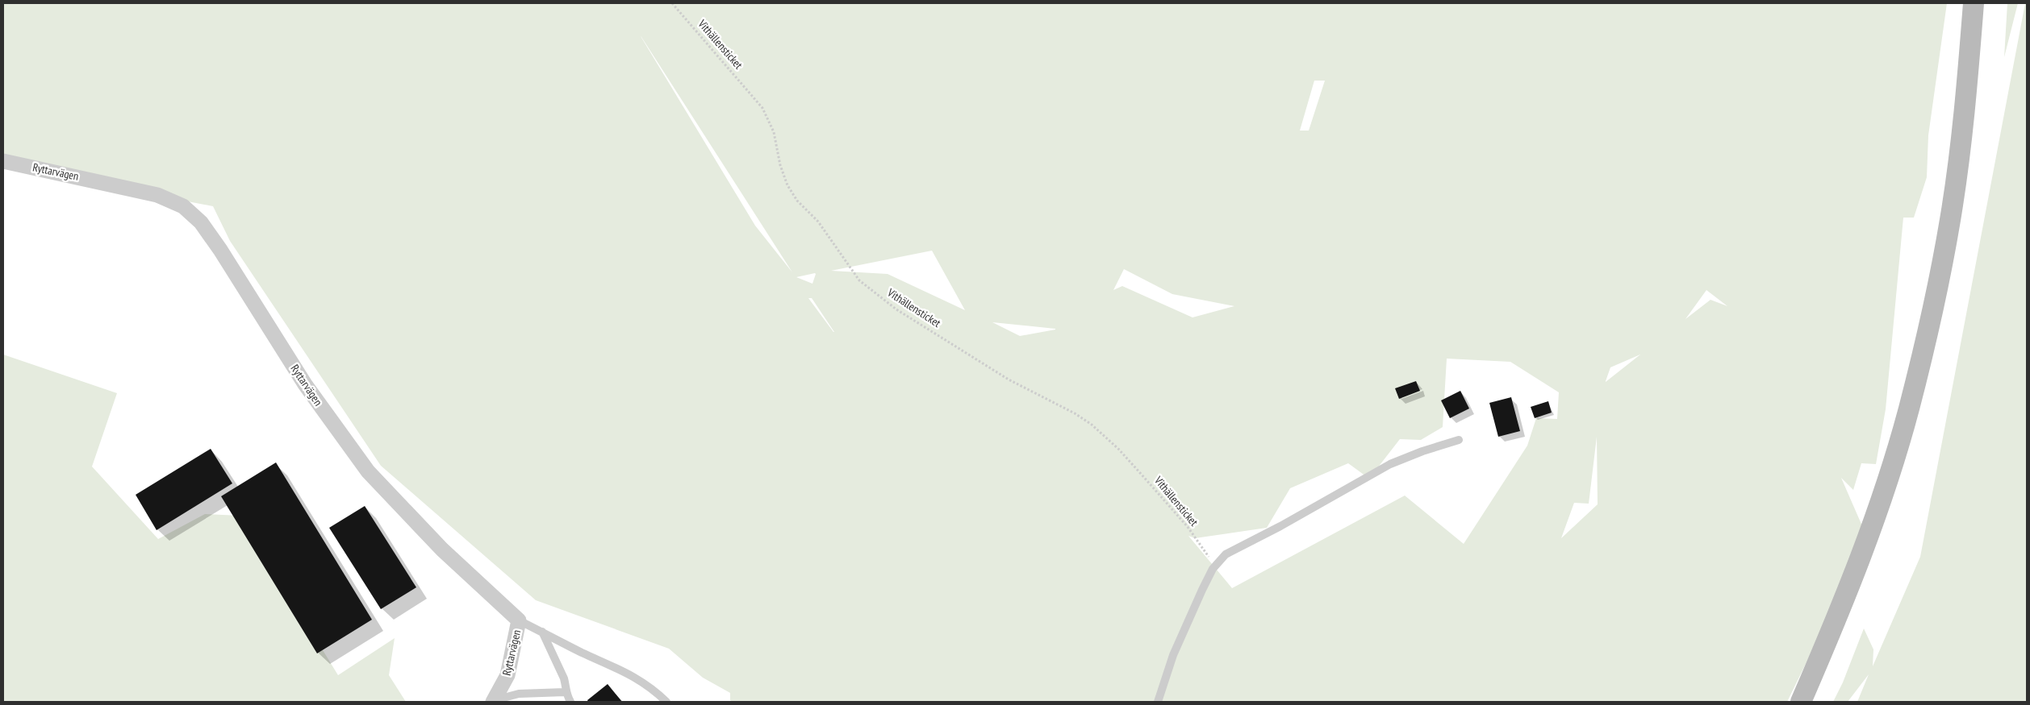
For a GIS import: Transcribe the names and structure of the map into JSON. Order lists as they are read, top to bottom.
{
  "streets": {
    "street": ["Ryttarvägen"],
    "path": ["Vithällensticket"]
  }
}
